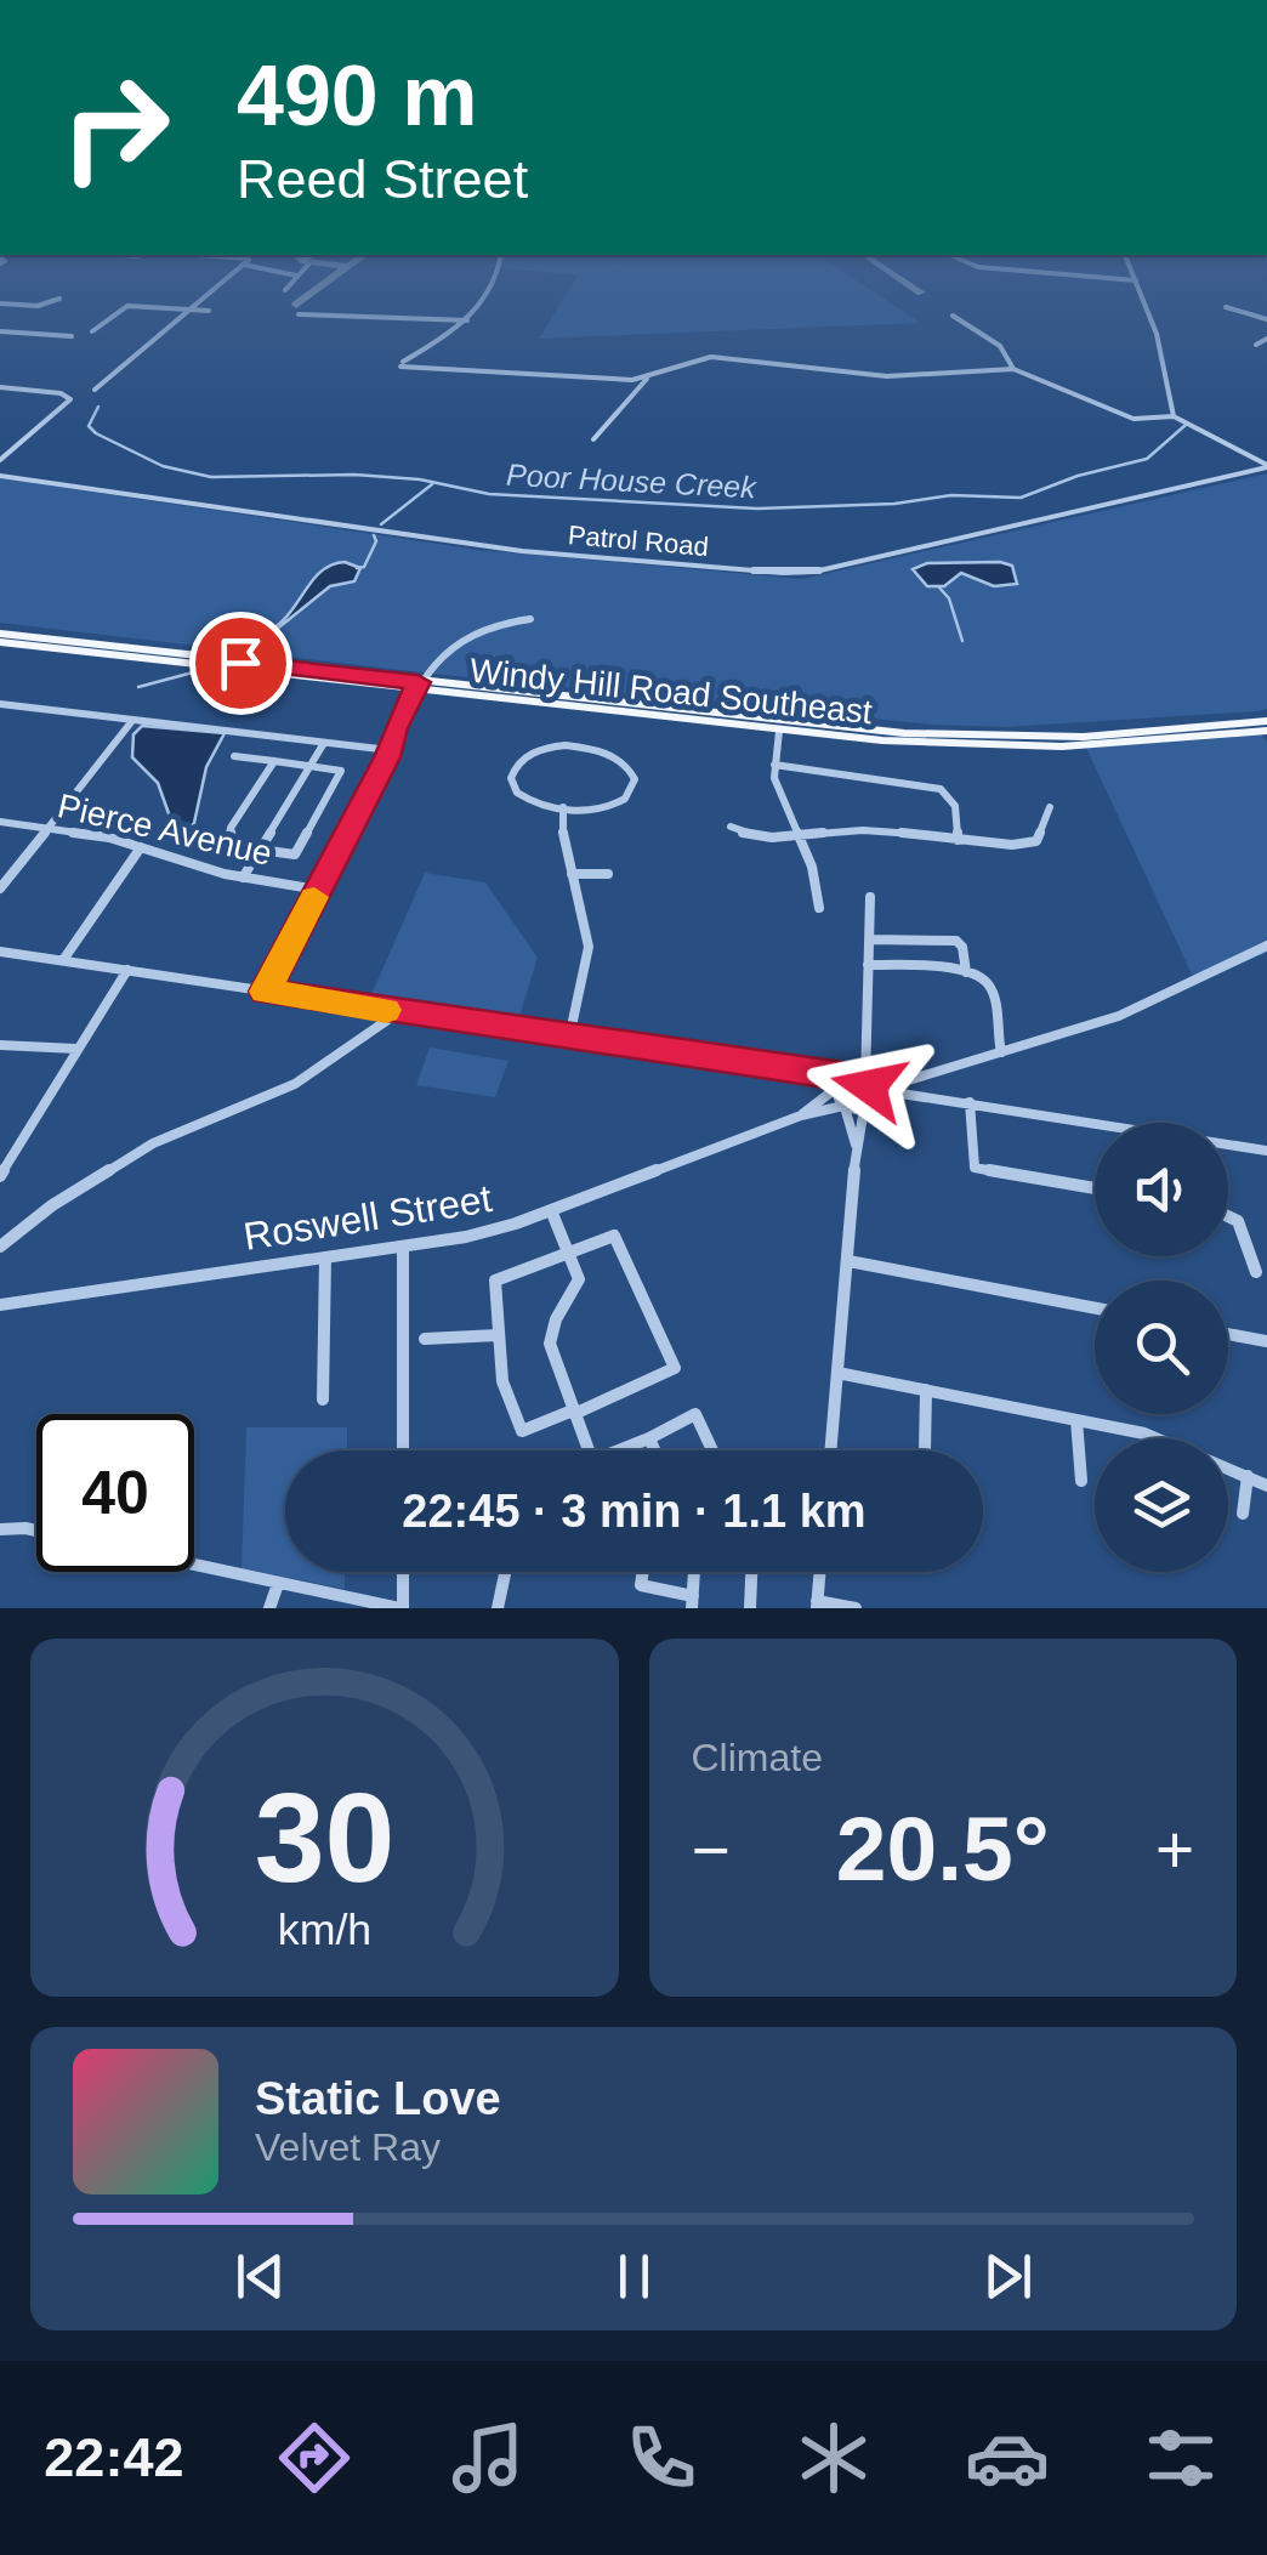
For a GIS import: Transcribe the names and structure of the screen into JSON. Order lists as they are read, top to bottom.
{
  "streets": {
    "main road": ["Windy Hill Road Southeast"],
    "street": ["Patrol Road", "Pierce Avenue", "Roswell Street"]
  },
  "water": ["Poor House Creek"],
  "page": {
    "turn": ["490 m", "Reed Street"],
    "limit": "40",
    "trip": "22:45 · 3 min · 1.1 km",
    "tile": "Climate",
    "heat": ["−", "20.5°", "+"],
    "song": ["Static Love", "Velvet Ray"],
    "tabs": "22:42",
    "gauge": ["30", "km/h"]
  }
}
